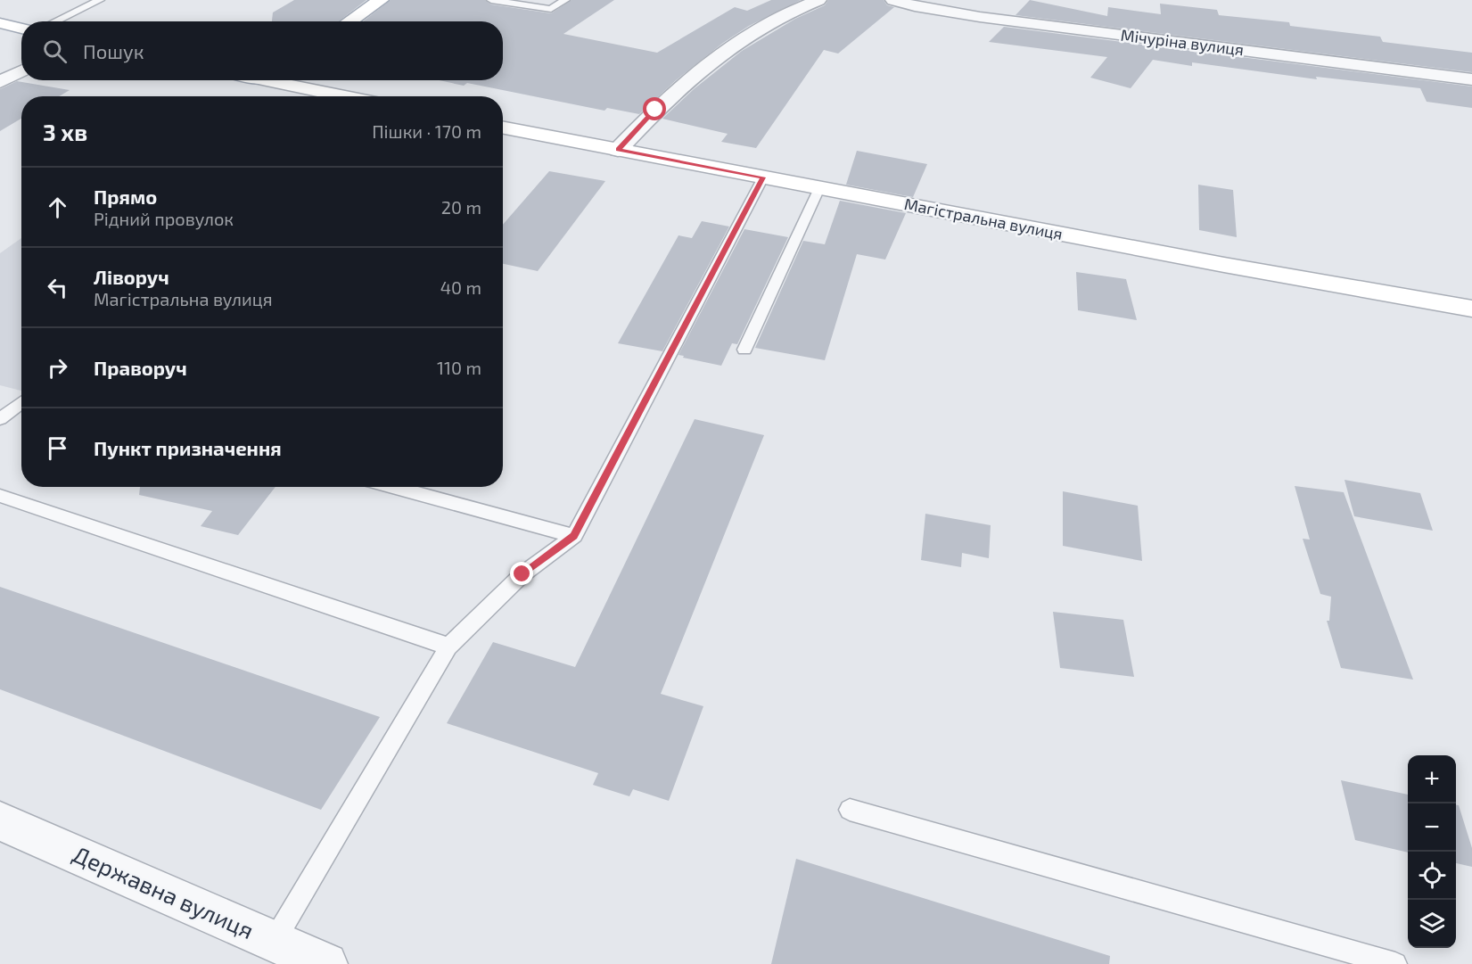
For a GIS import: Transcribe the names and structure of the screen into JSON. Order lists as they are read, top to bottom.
{
  "streets": {
    "main road": ["Магістральна вулиця"],
    "street": ["Мічуріна вулиця", "Державна вулиця"]
  },
  "page": {
    "search": "Пошук",
    "heading": ["3 хв", "Пішки · 170 m"],
    "list": [
      ["Прямо", "Рідний провулок", "20 m"],
      ["Ліворуч", "Магістральна вулиця", "40 m"],
      ["Праворуч", "110 m"],
      "Пункт призначення"
    ],
    "map_buttons": ["+", "−"]
  }
}
